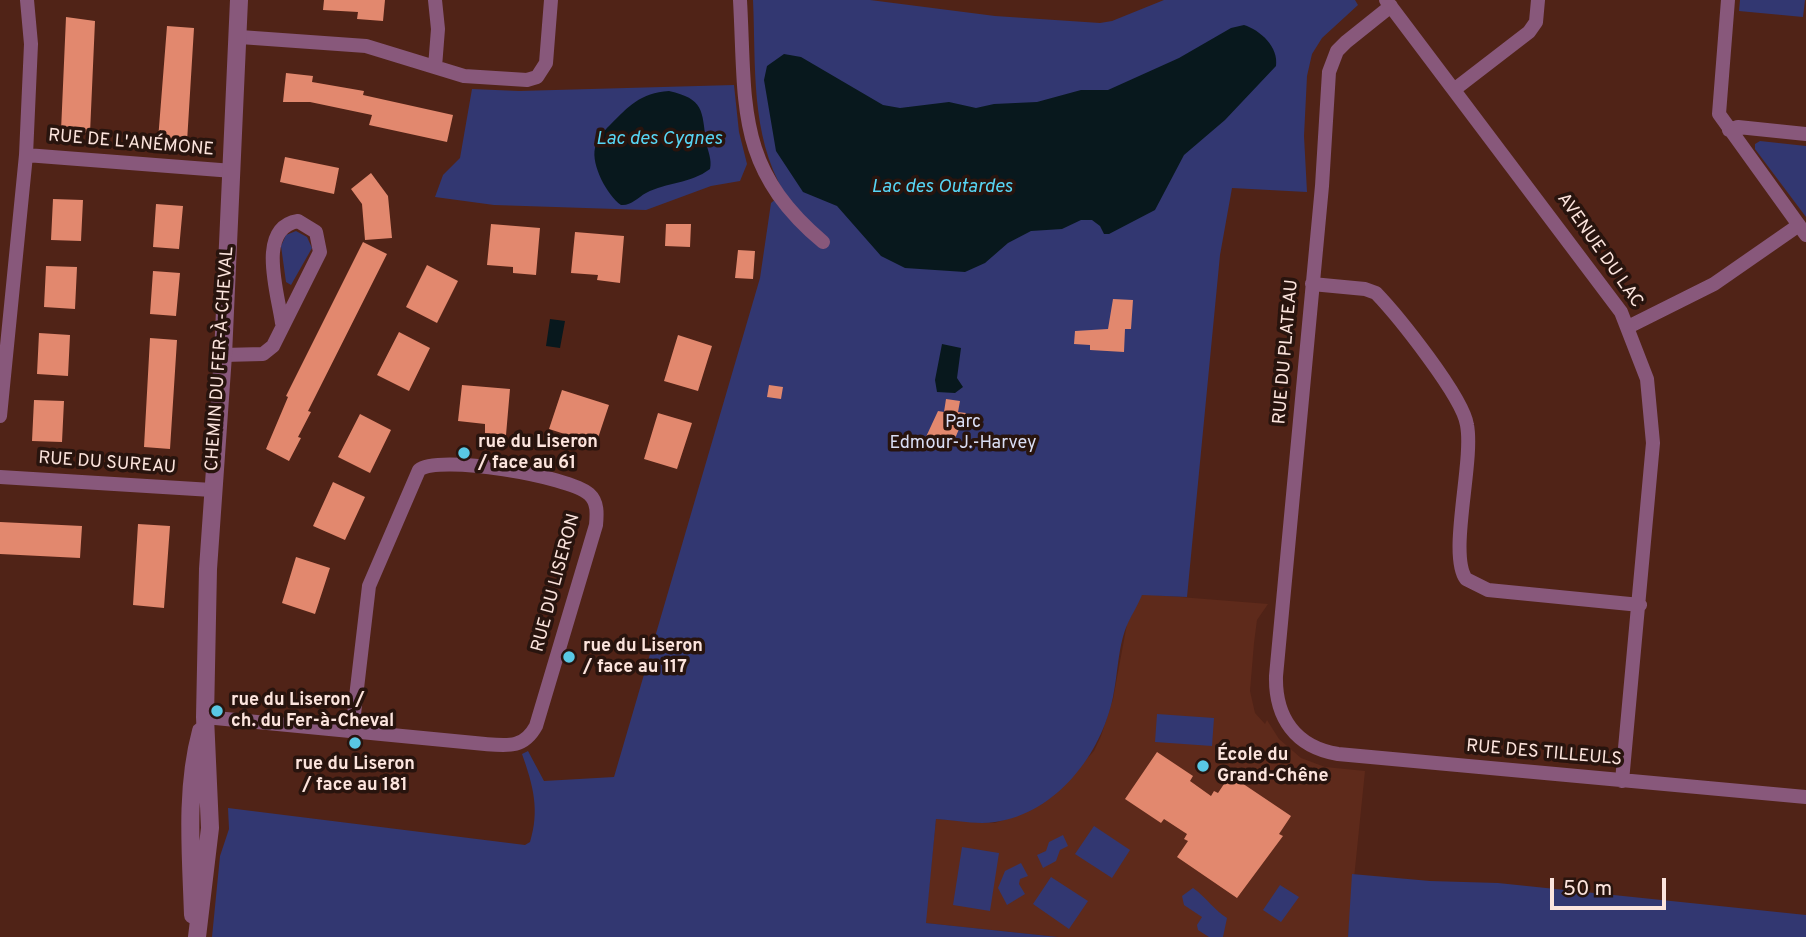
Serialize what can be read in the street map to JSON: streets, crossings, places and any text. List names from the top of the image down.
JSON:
{
  "streets": {
    "street": [
      "RUE DE L'ANÉMONE",
      "AVENUE DU LAC",
      "RUE DU PLATEAU",
      "CHEMIN DU FER-À-CHEVAL",
      "RUE DU SUREAU",
      "RUE DU LISERON",
      "RUE DES TILLEULS"
    ]
  },
  "crossings": [
    ["RUE DE L'ANÉMONE", "CHEMIN DU FER-À-CHEVAL"],
    ["AVENUE DU LAC", "RUE DU PLATEAU"],
    ["AVENUE DU LAC", "RUE DES TILLEULS"],
    ["RUE DU PLATEAU", "RUE DES TILLEULS"],
    ["CHEMIN DU FER-À-CHEVAL", "RUE DU SUREAU"],
    ["CHEMIN DU FER-À-CHEVAL", "RUE DU LISERON"]
  ],
  "water": ["Lac des Cygnes", "Lac des Outardes"],
  "parks": ["Parc Edmour-J.-Harvey"],
  "places": [
    "rue du Liseron / face au 61",
    "rue du Liseron / face au 117",
    "rue du Liseron / ch. du Fer-à-Cheval",
    "rue du Liseron / face au 181",
    "École du Grand-Chêne"
  ],
  "scale_bar": "50 m"
}
